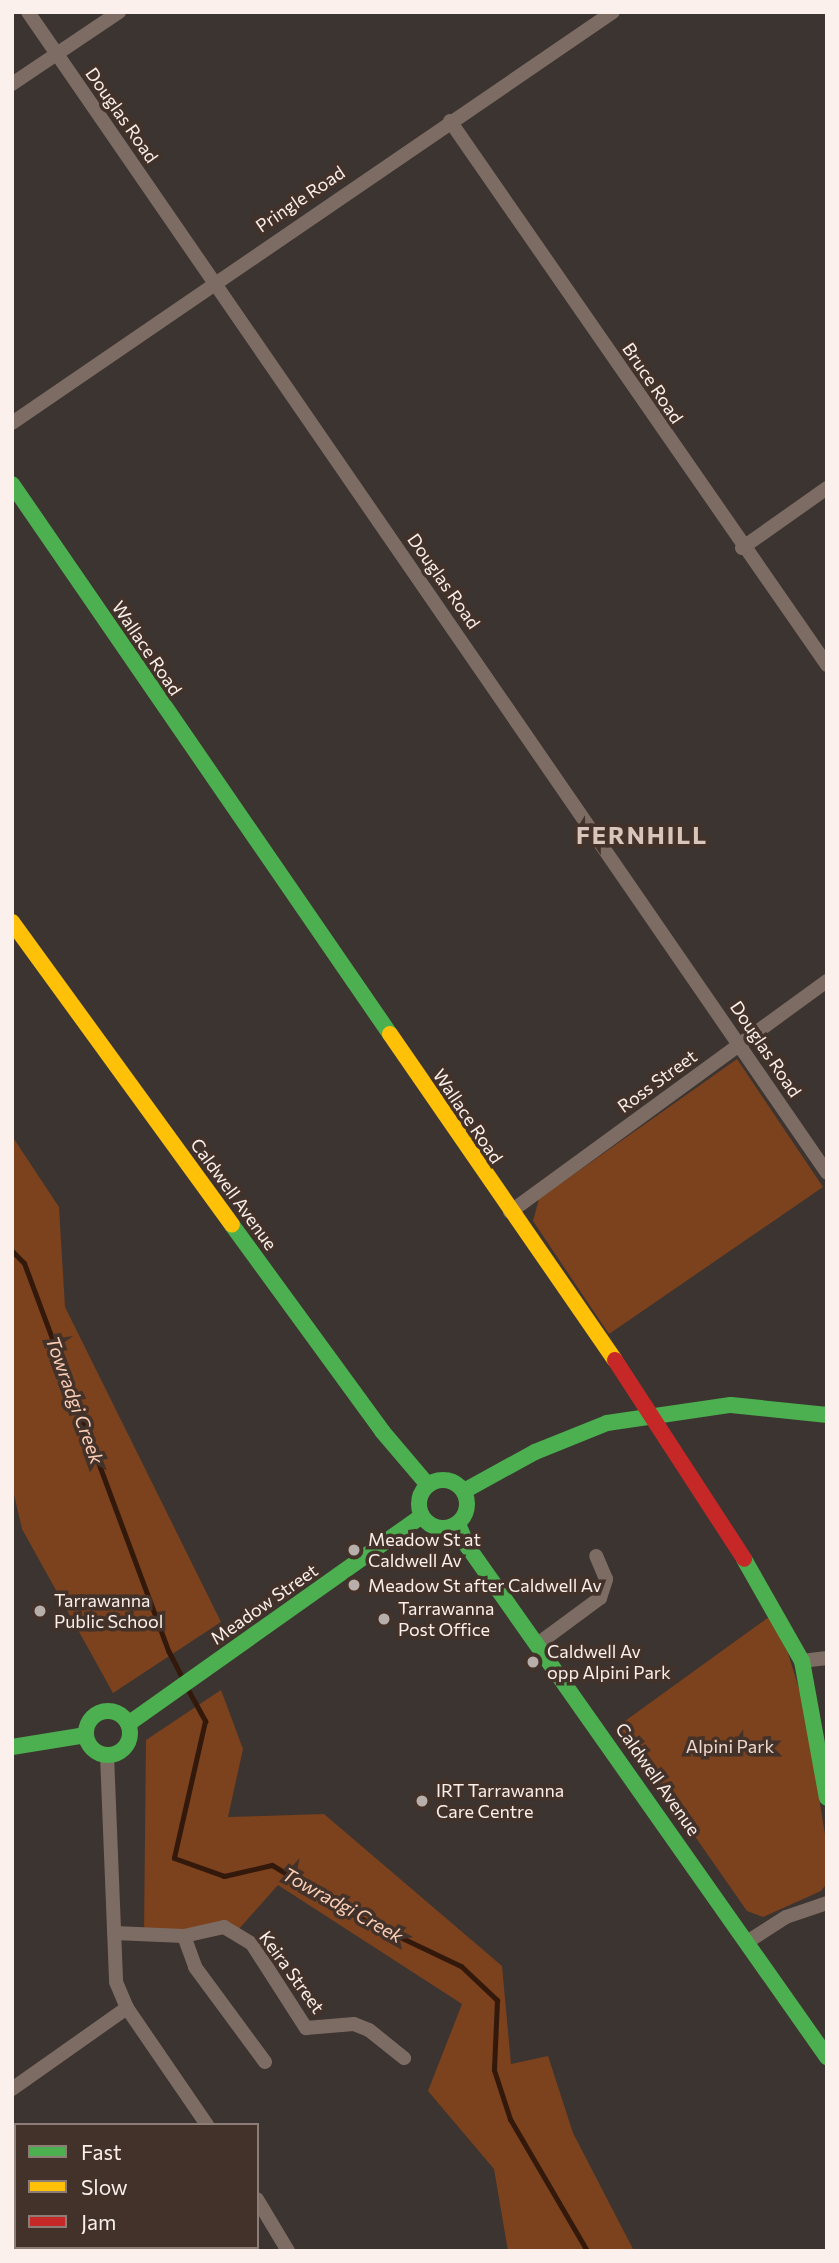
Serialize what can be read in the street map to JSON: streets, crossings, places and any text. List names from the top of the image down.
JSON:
{
  "streets": {
    "main road": ["Wallace Road", "Caldwell Avenue", "Meadow Street"],
    "street": [
      "Douglas Road",
      "Pringle Road",
      "Bruce Road",
      "Ross Street",
      "Keira Street"
    ]
  },
  "crossings": [
    ["Douglas Road", "Pringle Road"],
    ["Douglas Road", "Ross Street"],
    ["Pringle Road", "Bruce Road"],
    ["Wallace Road", "Ross Street"],
    ["Caldwell Avenue", "Meadow Street"]
  ],
  "districts": ["FERNHILL"],
  "water": ["Towradgi Creek"],
  "parks": ["Alpini Park"],
  "places": [
    "Meadow St at Caldwell Av",
    "Meadow St after Caldwell Av",
    "Tarrawanna Public School",
    "Tarrawanna Post Office",
    "Caldwell Av opp Alpini Park",
    "IRT Tarrawanna Care Centre"
  ],
  "legend": ["Fast", "Slow", "Jam"]
}
